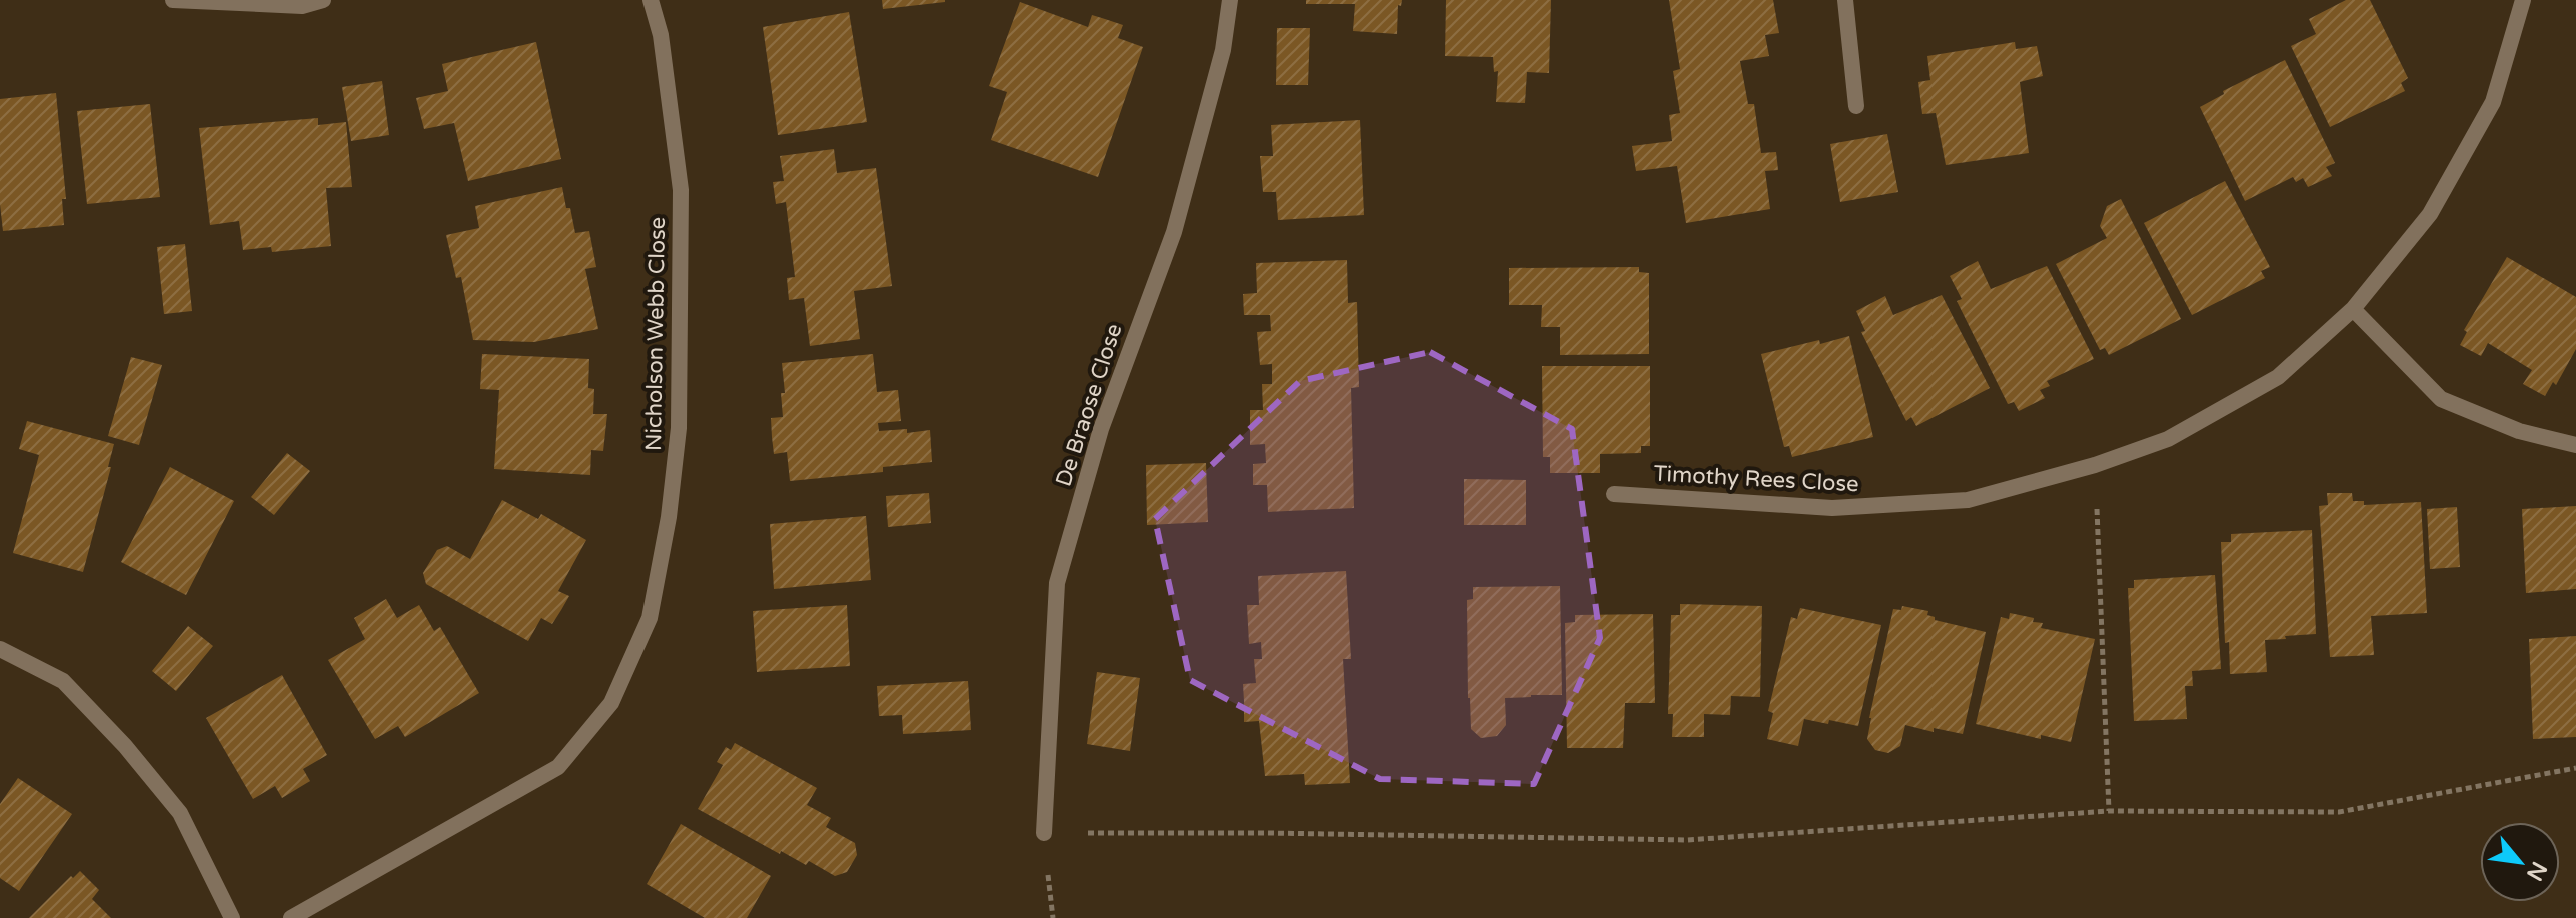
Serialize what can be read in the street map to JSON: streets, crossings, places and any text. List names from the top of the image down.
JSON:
{
  "streets": {
    "street": ["Nicholson Webb Close", "De Braose Close", "Timothy Rees Close"]
  },
  "north": "bottom right"
}
